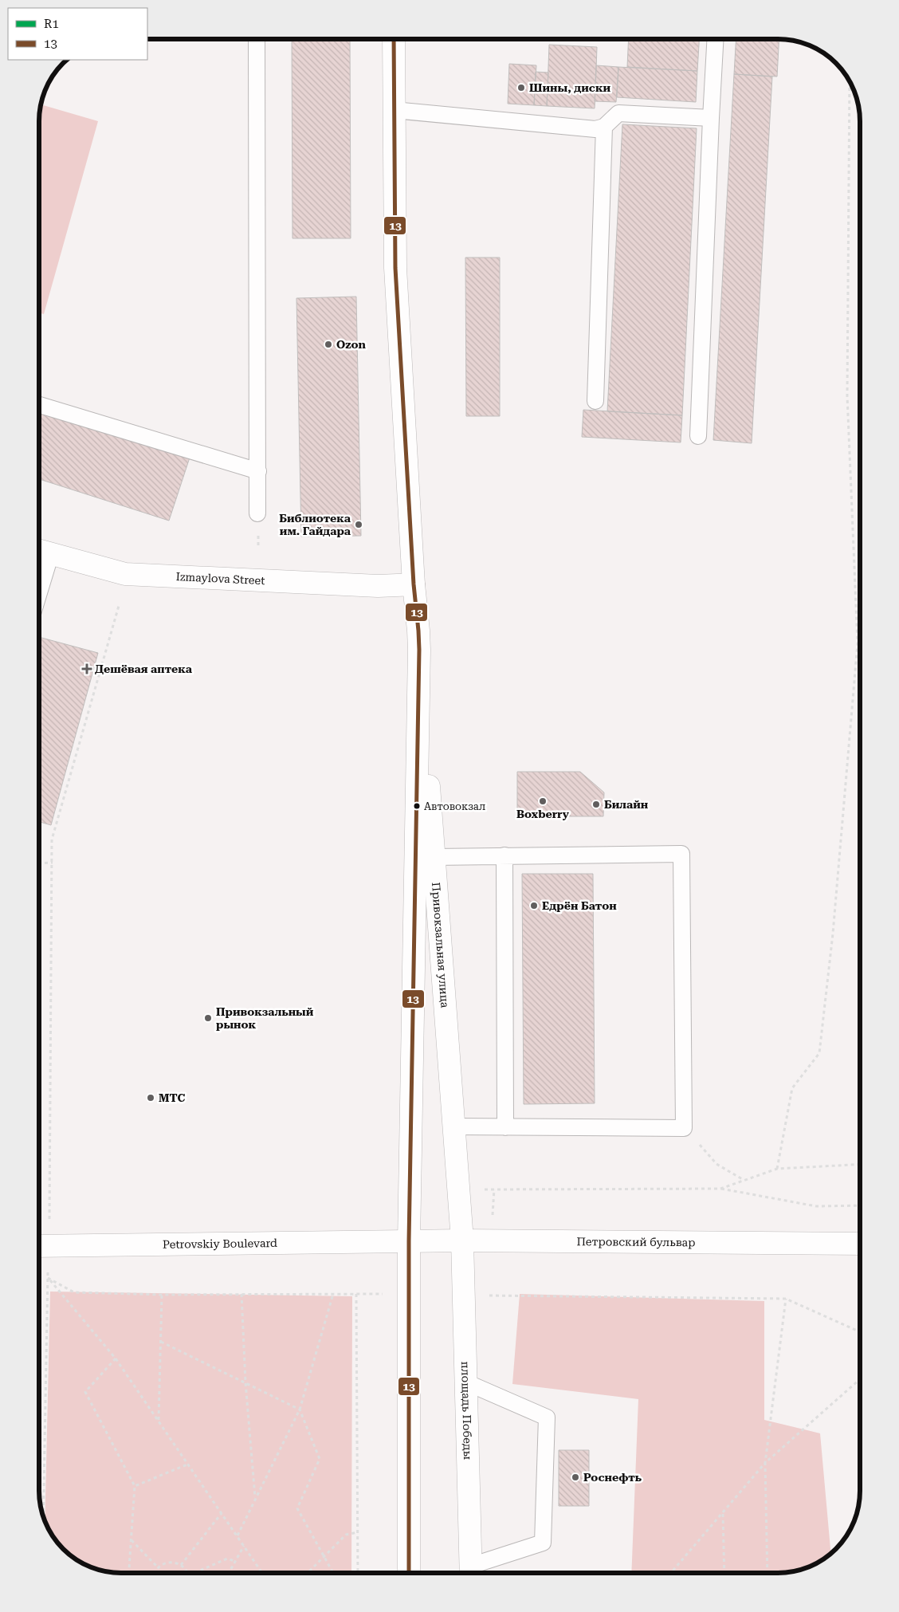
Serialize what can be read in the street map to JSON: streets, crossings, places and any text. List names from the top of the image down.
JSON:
{
  "streets": {
    "street": [
      "Izmaylova Street",
      "Привокзальная улица",
      "Петровский бульвар",
      "Petrovskiy Boulevard",
      "площадь Победы"
    ]
  },
  "crossings": [
    ["Izmaylova Street", "Привокзальная улица"],
    ["Привокзальная улица", "Петровский бульвар"],
    ["Привокзальная улица", "Petrovskiy Boulevard"],
    ["Привокзальная улица", "площадь Победы"],
    ["Петровский бульвар", "Petrovskiy Boulevard"],
    ["Петровский бульвар", "площадь Победы"]
  ],
  "places": {
    "other": [
      "Шины, диски",
      "Ozon",
      "Библиотека им. Гайдара",
      "Boxberry",
      "Билайн",
      "Автовокзал",
      "Едрён Батон",
      "Привокзальный рынок",
      "МТС",
      "Роснефть"
    ],
    "health": ["Дешёвая аптека"]
  },
  "lines": ["transit line 13"],
  "legend": ["R1", "13"]
}
